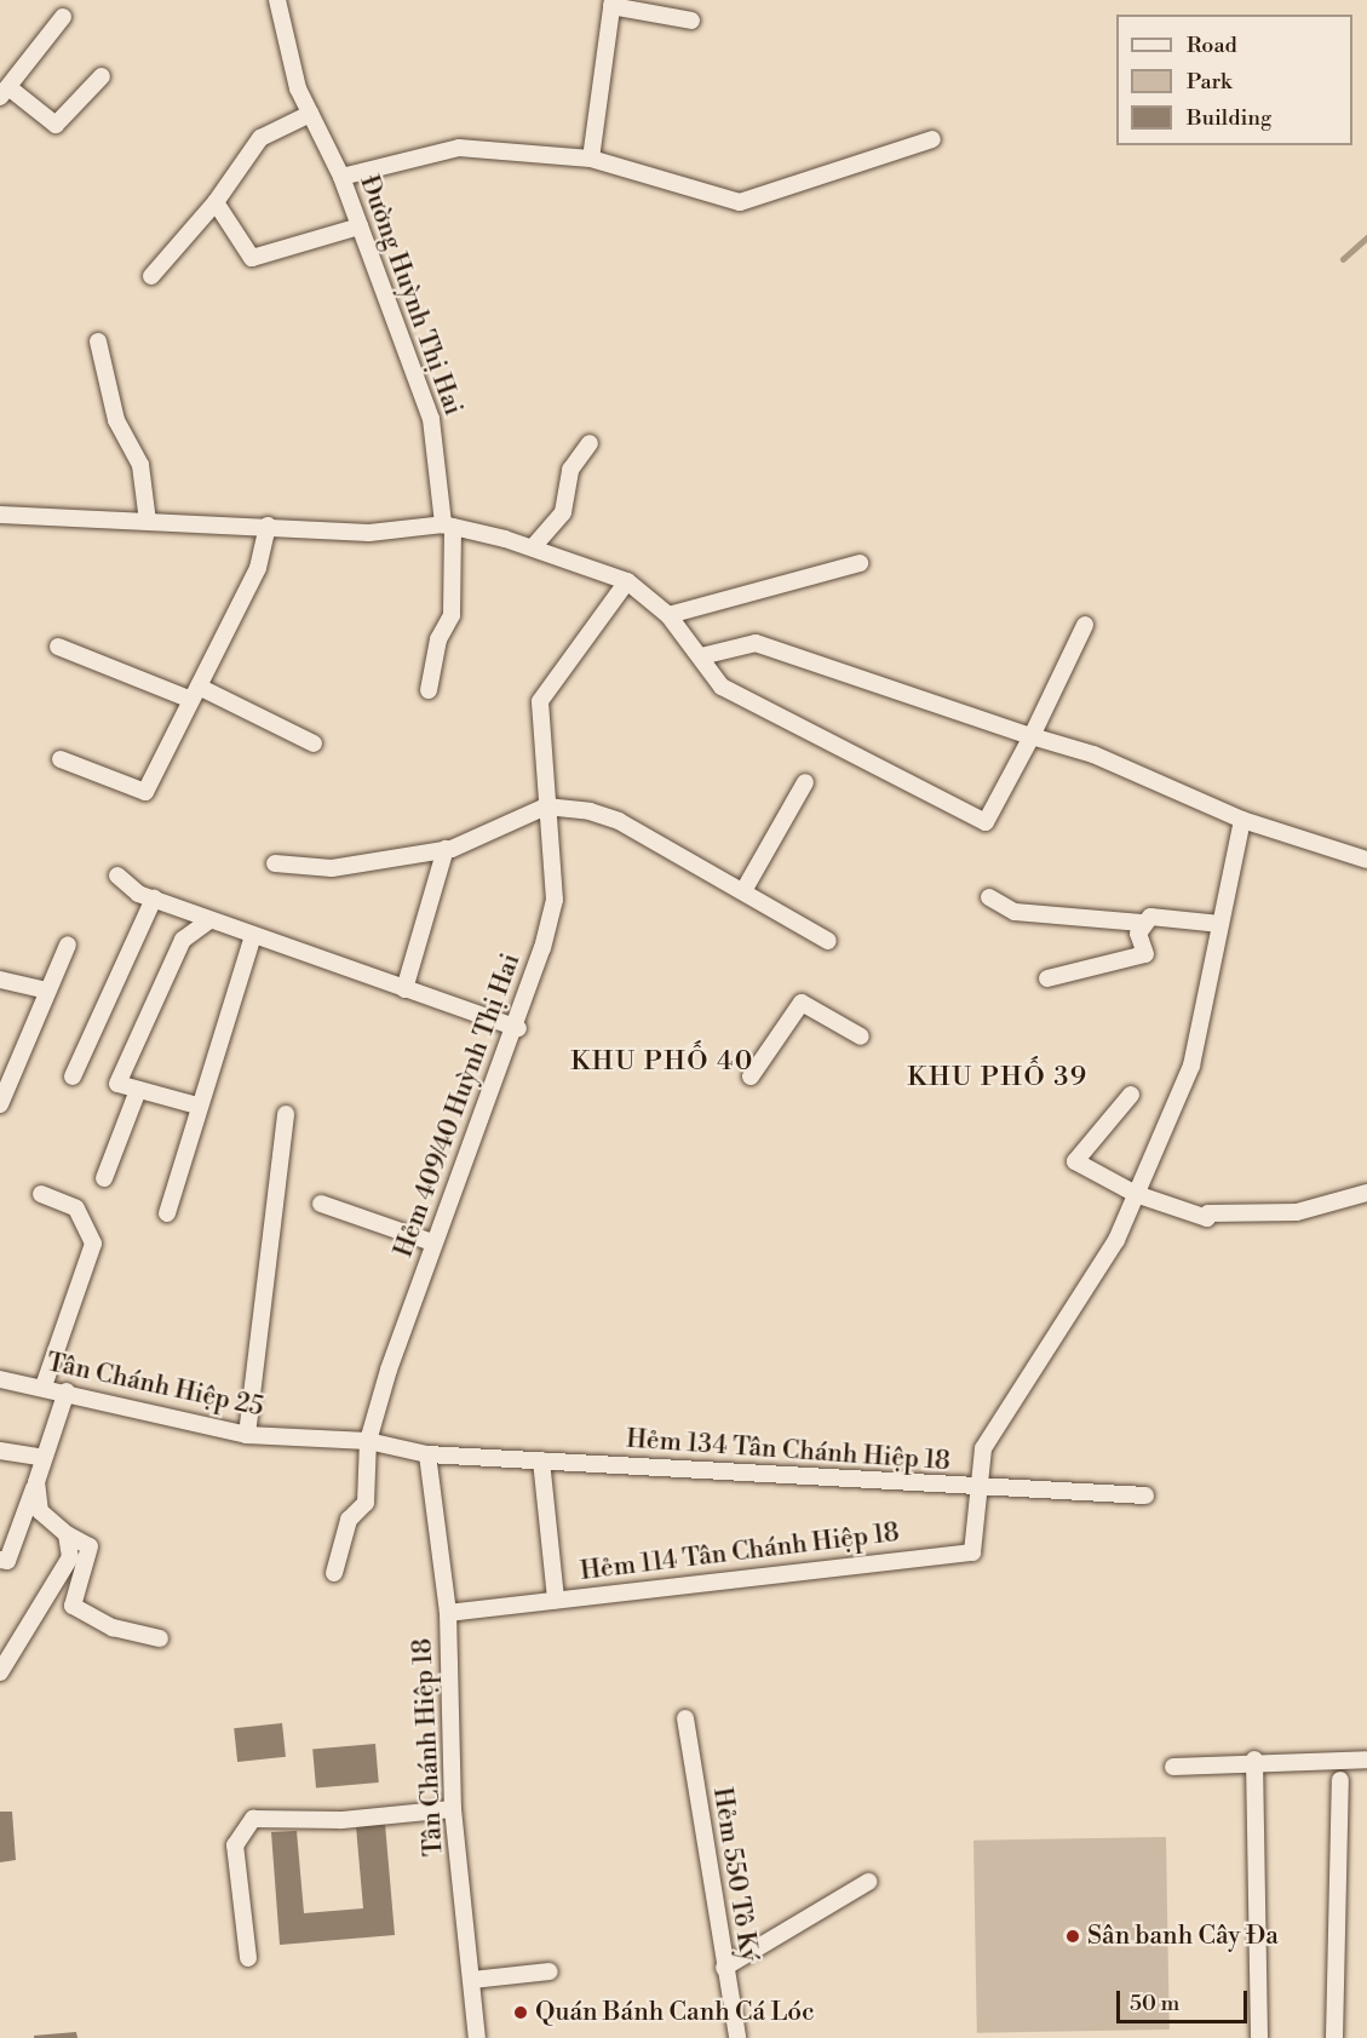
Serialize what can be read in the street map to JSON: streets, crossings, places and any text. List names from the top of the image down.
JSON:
{
  "streets": {
    "street": [
      "Đường Huỳnh Thị Hai",
      "Hẻm 409/40 Huỳnh Thị Hai",
      "Tân Chánh Hiệp 25",
      "Hẻm 134 Tân Chánh Hiệp 18",
      "Hẻm 114 Tân Chánh Hiệp 18",
      "Tân Chánh Hiệp 18",
      "Hẻm 550 Tô Ký"
    ]
  },
  "crossings": [
    ["Hẻm 409/40 Huỳnh Thị Hai", "Tân Chánh Hiệp 25"],
    ["Tân Chánh Hiệp 25", "Hẻm 134 Tân Chánh Hiệp 18"],
    ["Tân Chánh Hiệp 25", "Tân Chánh Hiệp 18"],
    ["Hẻm 134 Tân Chánh Hiệp 18", "Hẻm 114 Tân Chánh Hiệp 18"],
    ["Hẻm 134 Tân Chánh Hiệp 18", "Tân Chánh Hiệp 18"],
    ["Hẻm 114 Tân Chánh Hiệp 18", "Tân Chánh Hiệp 18"]
  ],
  "districts": ["KHU PHỐ 40", "KHU PHỐ 39"],
  "places": ["Sân banh Cây Đa", "Quán Bánh Canh Cá Lóc"],
  "legend": ["Road", "Park", "Building"],
  "scale_bar": "50 m"
}
